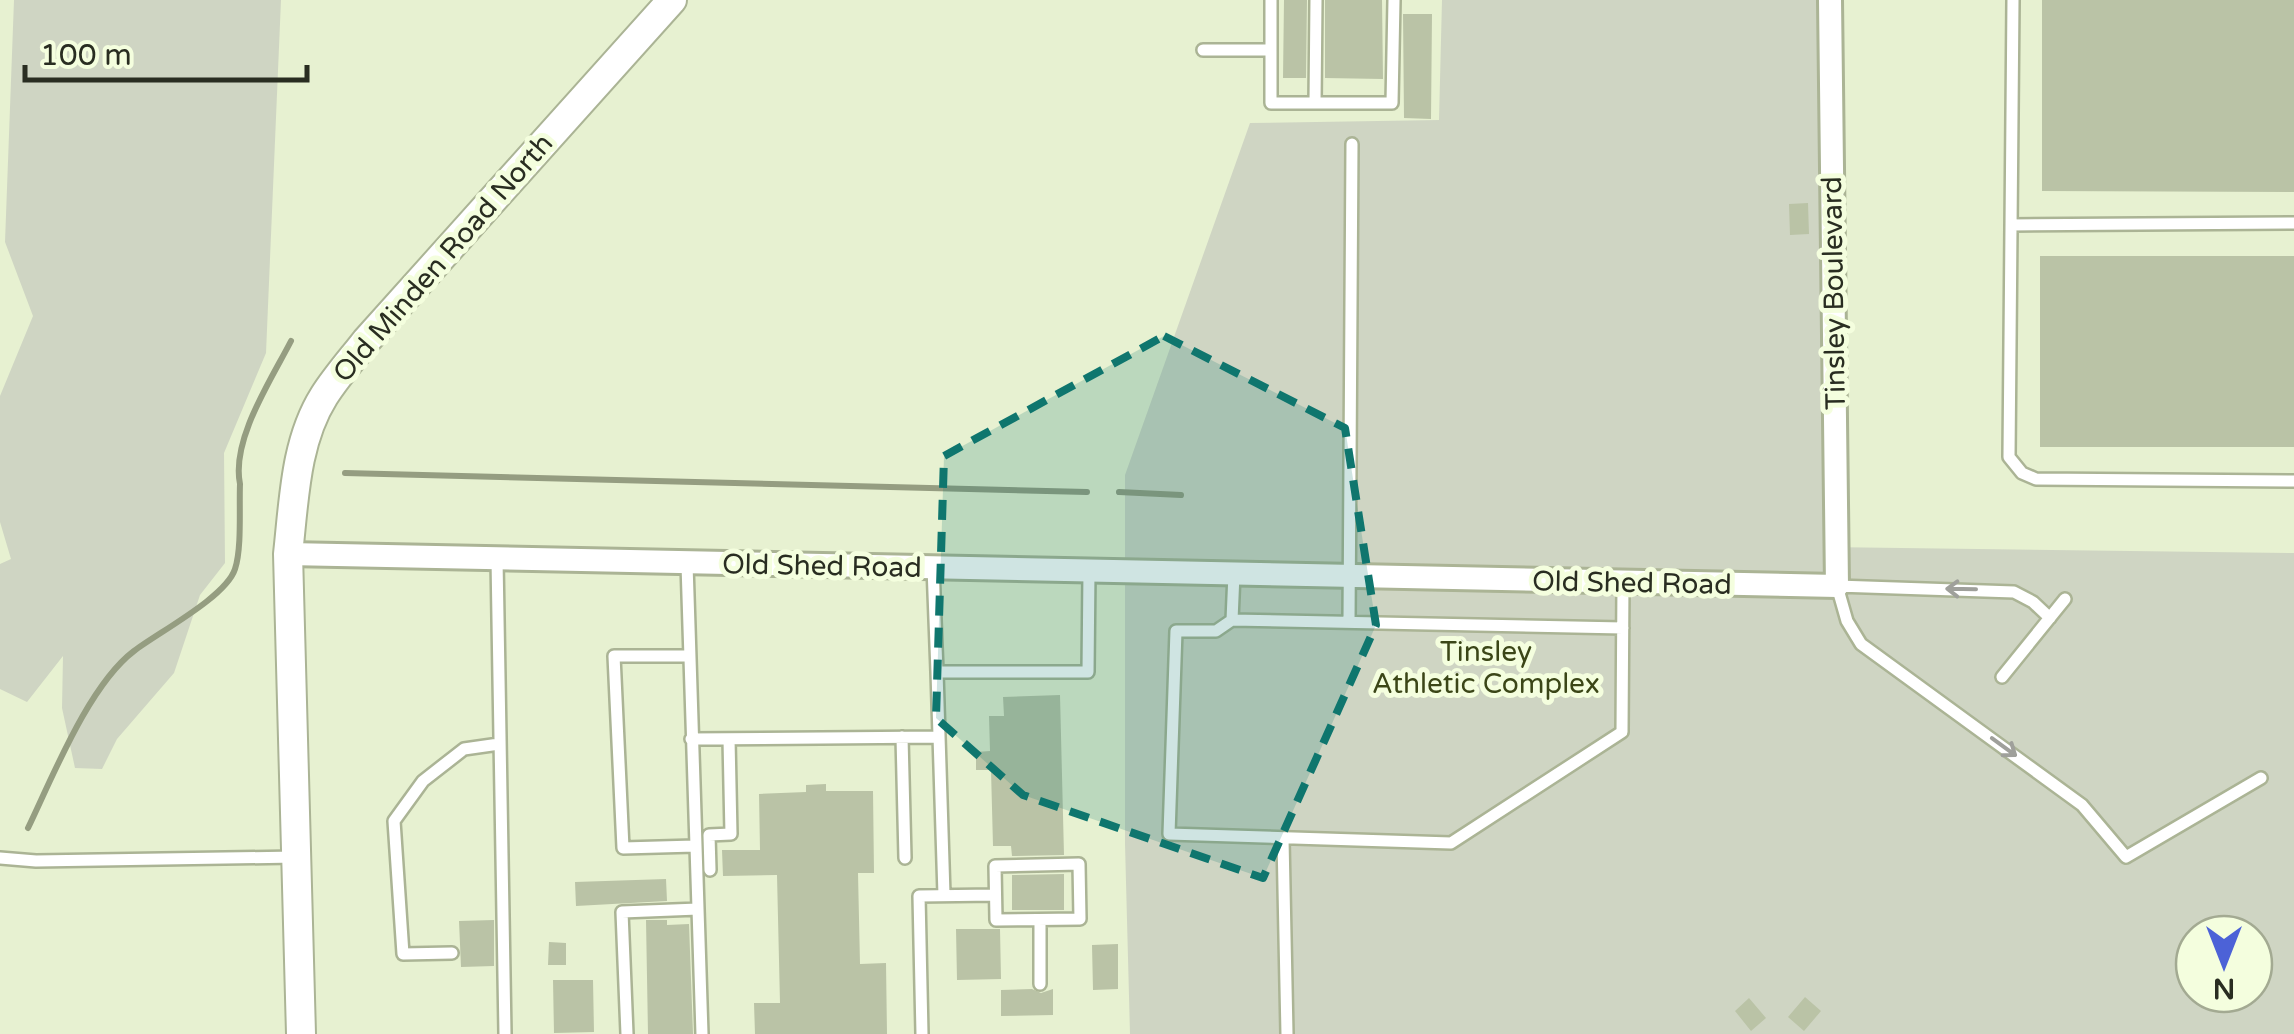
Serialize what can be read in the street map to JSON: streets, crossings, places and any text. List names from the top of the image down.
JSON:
{
  "streets": {
    "street": ["Old Minden Road North", "Tinsley Boulevard", "Old Shed Road"]
  },
  "crossings": [
    ["Old Minden Road North", "Old Shed Road"],
    ["Tinsley Boulevard", "Old Shed Road"]
  ],
  "parks": ["Tinsley Athletic Complex"],
  "scale_bar": "100 m",
  "north": "bottom"
}
